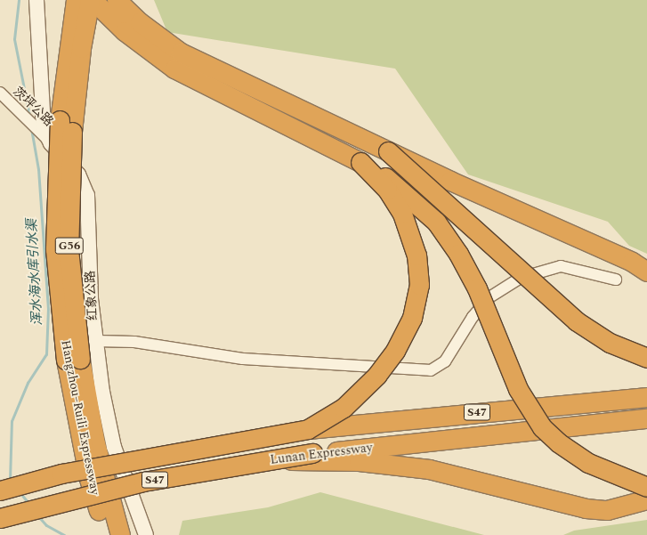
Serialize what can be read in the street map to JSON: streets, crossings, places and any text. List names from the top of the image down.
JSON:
{
  "streets": {
    "highway": [
      "G56",
      "S47",
      "Hangzhou–Ruili Expressway",
      "Lunan Expressway"
    ],
    "main road": ["红象公路"],
    "street": ["茨坪公路"]
  },
  "crossings": [
    ["茨坪公路", "红象公路"]
  ],
  "water": ["浑水海水库引水渠"]
}
